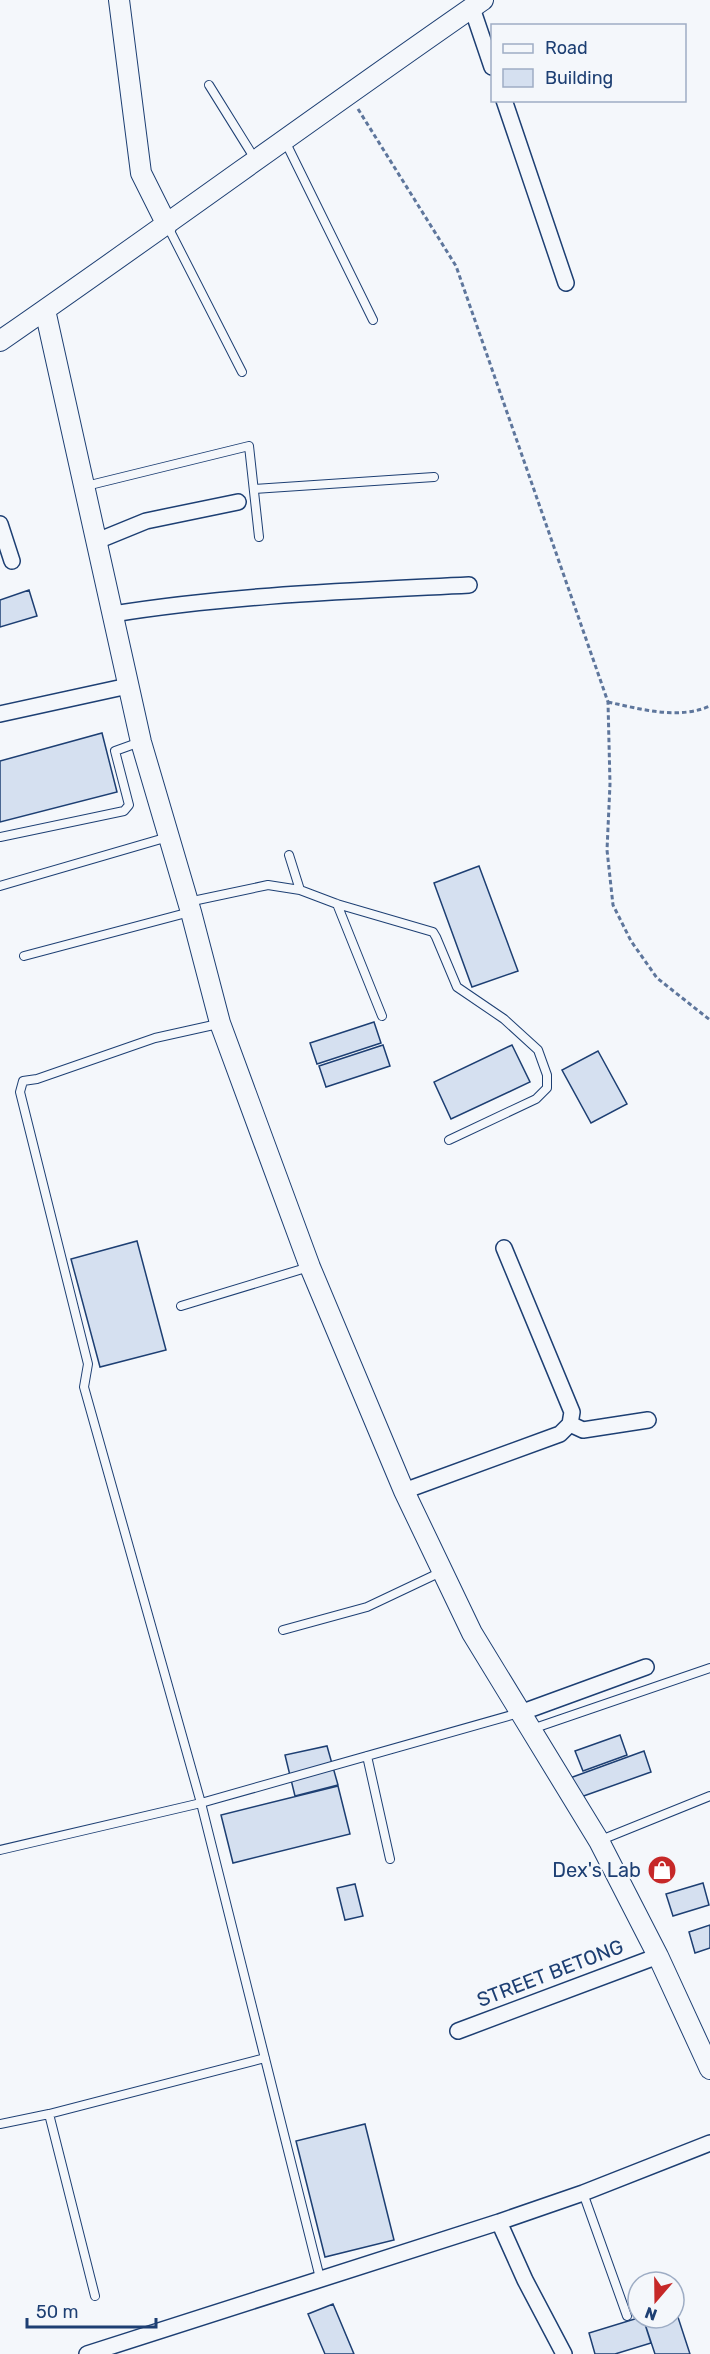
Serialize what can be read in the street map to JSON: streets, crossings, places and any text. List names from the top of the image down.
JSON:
{
  "streets": {
    "street": ["STREET BETONG"]
  },
  "places": {
    "shop": ["Dex's Lab"]
  },
  "legend": ["Road", "Building"],
  "scale_bar": "50 m",
  "north": "bottom"
}
